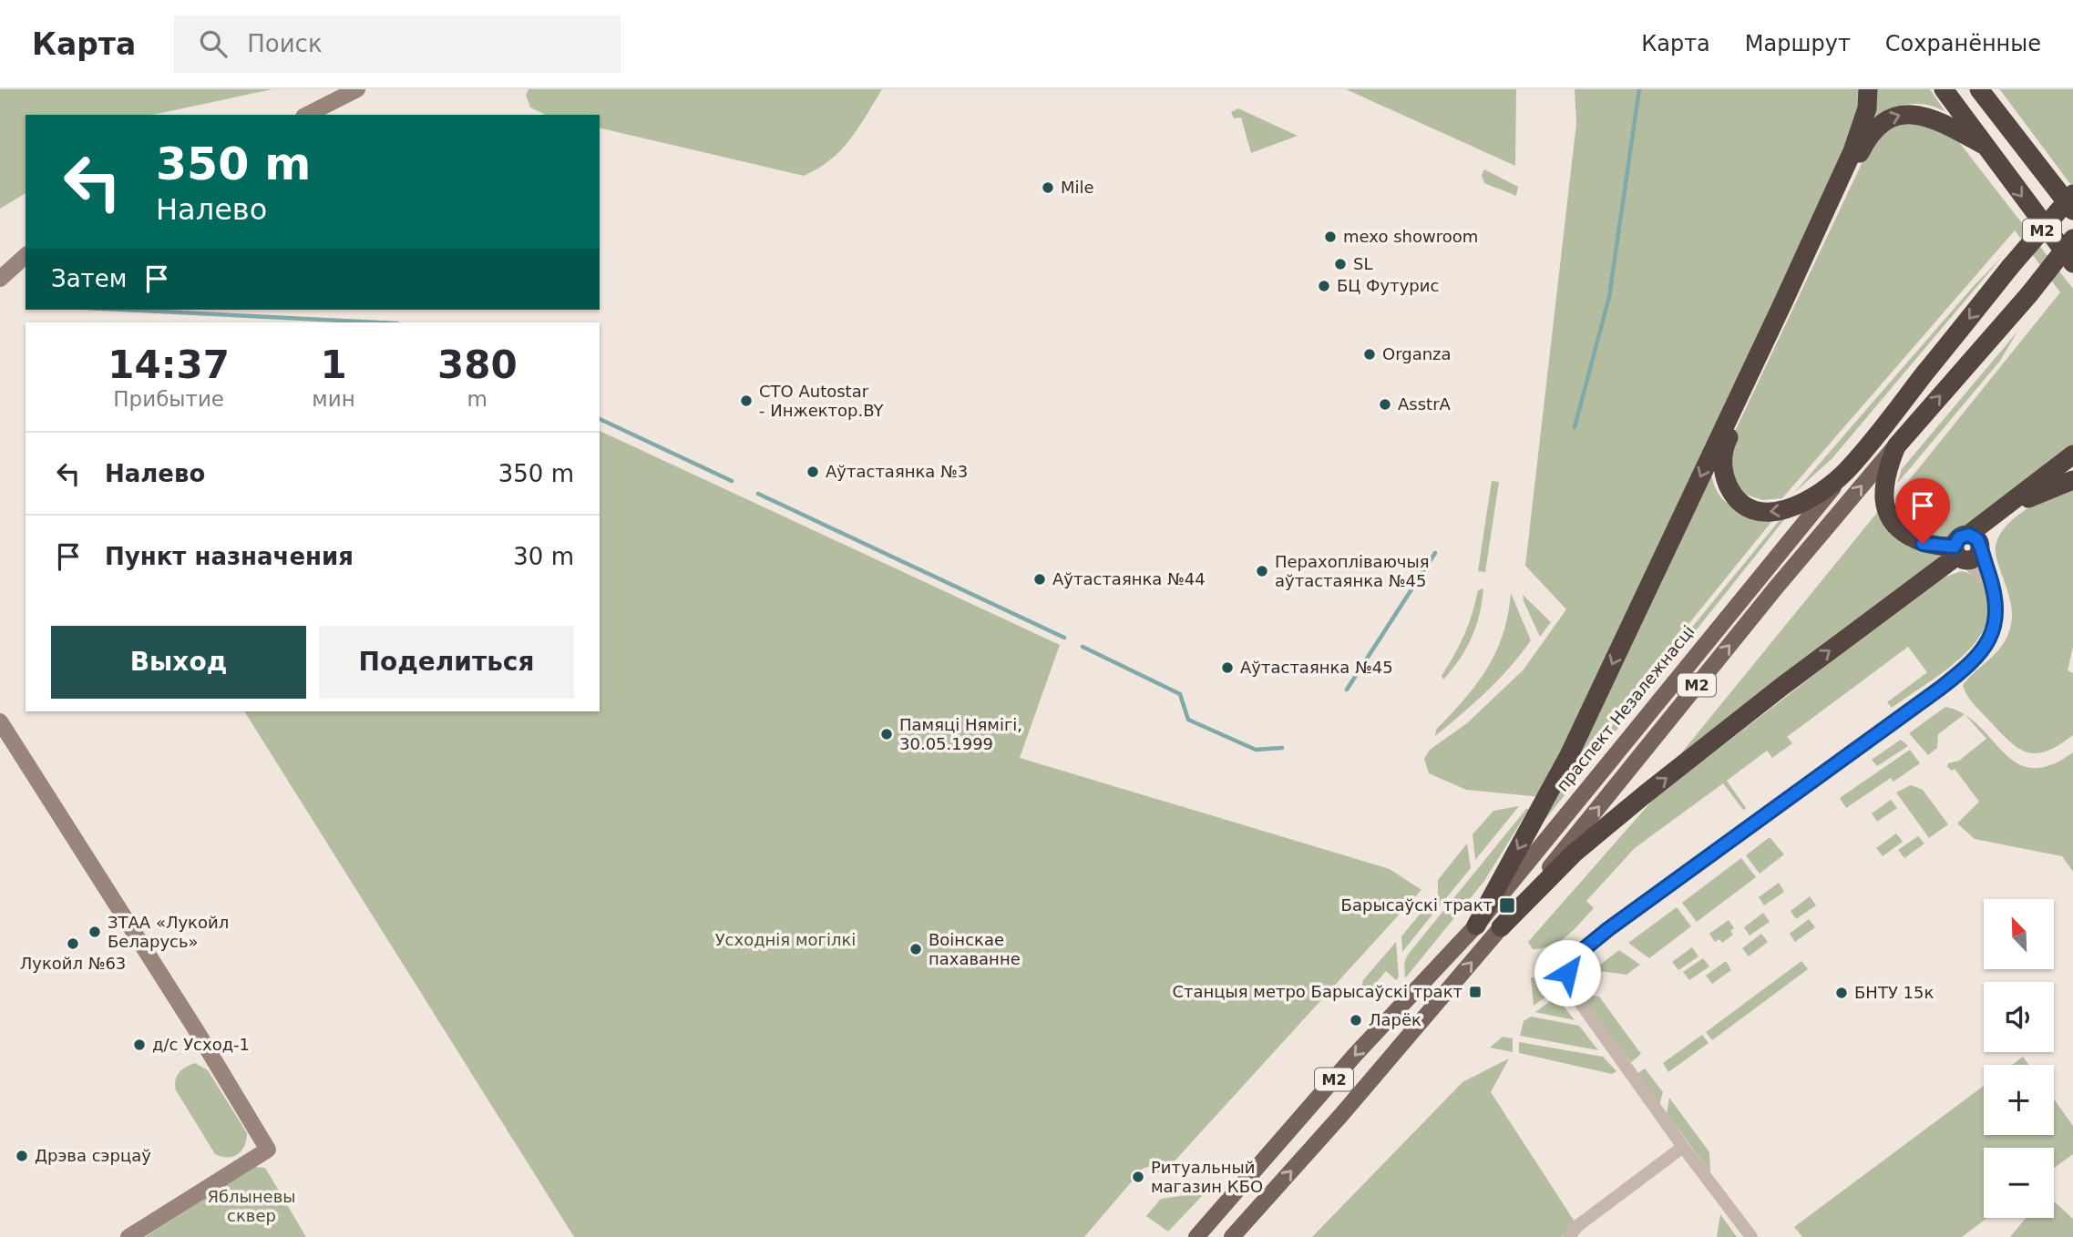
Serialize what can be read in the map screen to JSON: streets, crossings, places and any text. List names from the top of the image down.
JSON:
{
  "streets": {
    "highway": ["М2", "праспект Незалежнасці"]
  },
  "parks": ["Усходнія могілкі", "Яблыневы сквер"],
  "places": {
    "other": [
      "Mile",
      "mexo showroom",
      "SL",
      "БЦ Футурис",
      "Organza",
      "СТО Autostar - Инжектор.BY",
      "AsstrA",
      "Аўтастаянка №3",
      "Перахопліваючыя аўтастаянка №45",
      "Аўтастаянка №44",
      "Аўтастаянка №45",
      "Памяці Нямігі, 30.05.1999",
      "ЗТАА «Лукойл Беларусь»",
      "Лукойл №63",
      "Воінскае пахаванне",
      "БНТУ 15к",
      "Ларёк",
      "д/с Усход-1",
      "Дрэва сэрцаў",
      "Ритуальный магазин КБО"
    ],
    "transit": ["Барысаўскі тракт", "Станцыя метро Барысаўскі тракт"]
  },
  "north": "top left",
  "page": {
    "header": "Карта",
    "search": "Поиск",
    "nav": ["Карта", "Маршрут", "Сохранённые"],
    "turn": ["350 m", "Налево"],
    "then": "Затем",
    "eta": [
      "14:37",
      "Прибытие",
      "1",
      "мин",
      "380",
      "m"
    ],
    "list": [
      {
        "name": "Налево",
        "value": "350 m"
      },
      {
        "name": "Пункт назначения",
        "value": "30 m"
      }
    ],
    "buttons": ["Выход", "Поделиться"],
    "map_buttons": ["+", "−"]
  }
}
